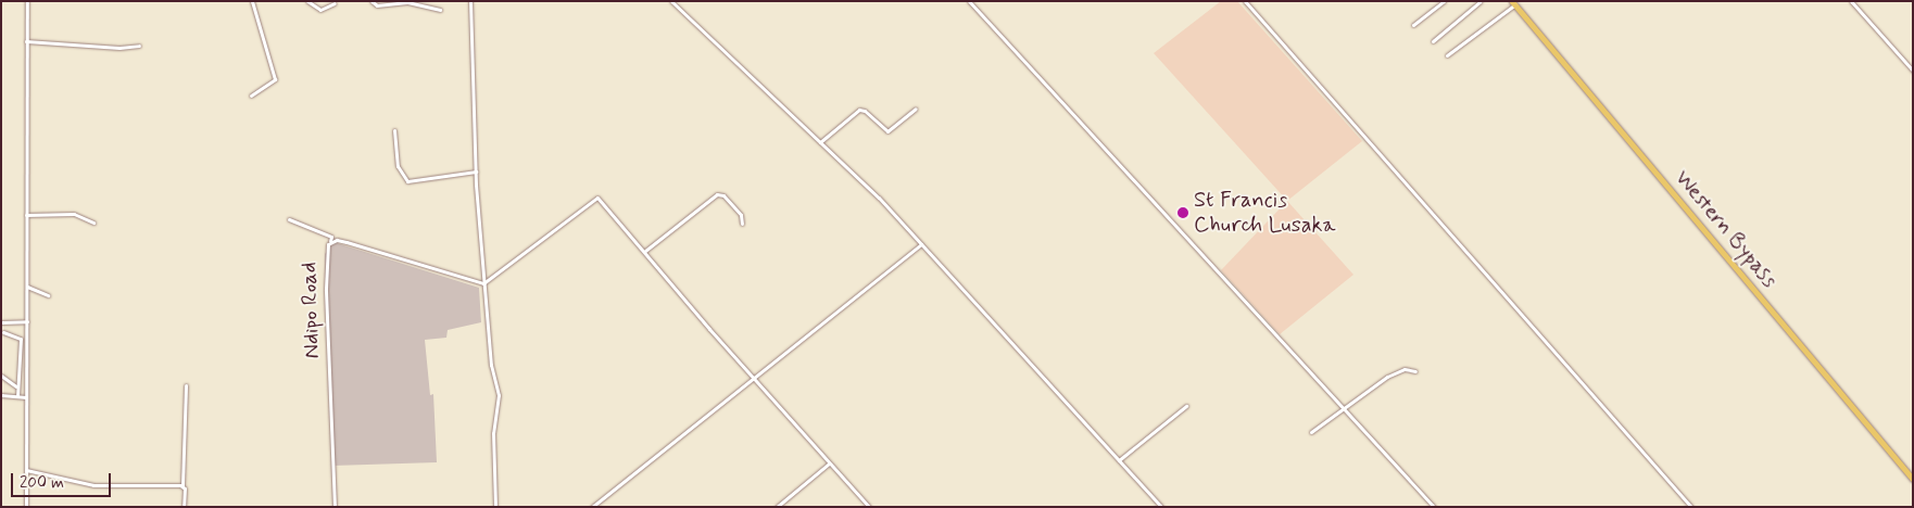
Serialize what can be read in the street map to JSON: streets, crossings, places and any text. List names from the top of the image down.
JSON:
{
  "streets": {
    "main road": ["Western Bypass"],
    "street": ["Ndipo Road"]
  },
  "places": ["St Francis Church Lusaka"],
  "scale_bar": "200 m"
}
